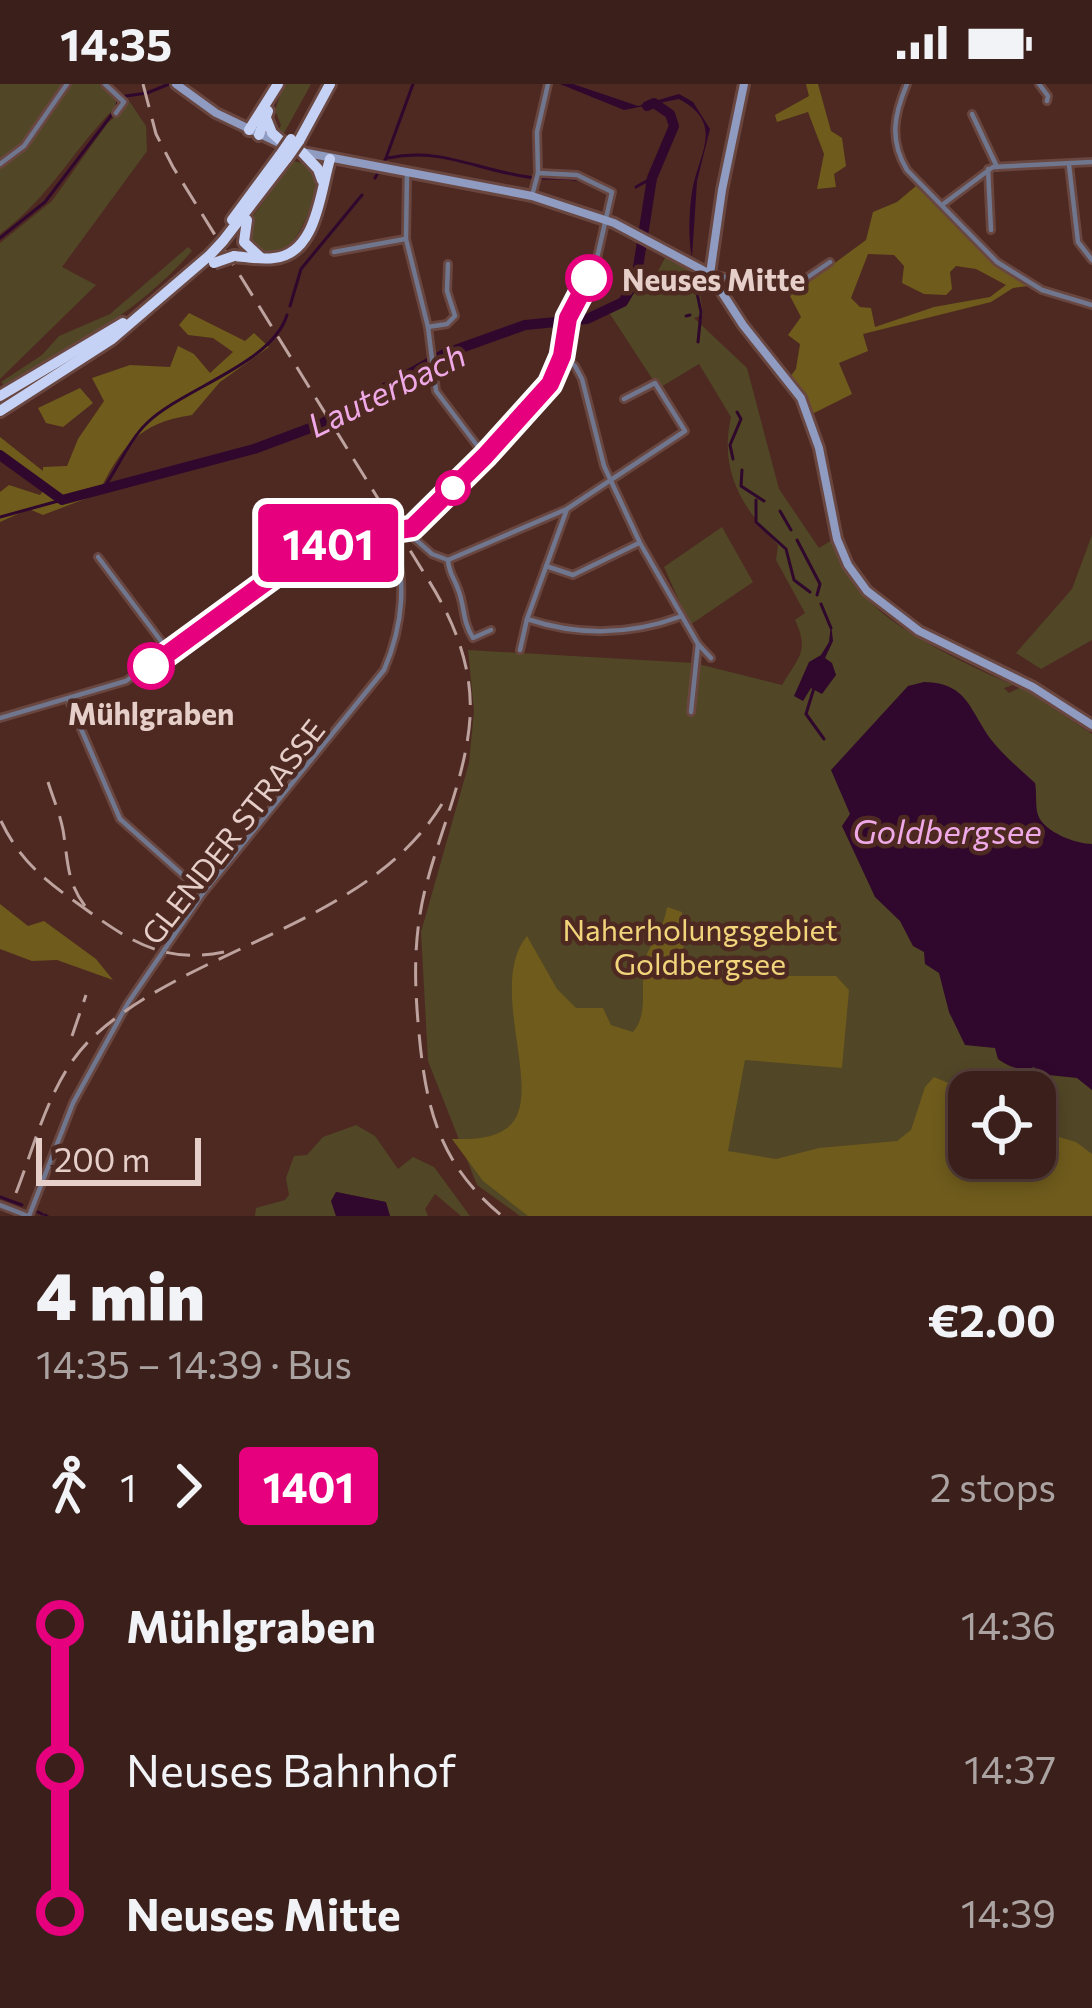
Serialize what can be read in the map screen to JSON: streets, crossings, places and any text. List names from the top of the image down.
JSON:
{
  "streets": {
    "street": ["GLENDER STRASSE"]
  },
  "water": ["Lauterbach", "Goldbergsee"],
  "parks": ["Naherholungsgebiet Goldbergsee"],
  "places": ["Neuses Mitte", "Mühlgraben"],
  "lines": ["bus line 1401"],
  "scale_bar": "200 m",
  "page": {
    "status": "14:35",
    "on_map": "1401",
    "scale": "200 m",
    "heading": ["4 min", "14:35 – 14:39 · Bus", "€2.00"],
    "legs": ["1", "1401", "2 stops"],
    "list": [
      {
        "name": "Mühlgraben",
        "value": "14:36"
      },
      {
        "name": "Neuses Bahnhof",
        "value": "14:37"
      },
      {
        "name": "Neuses Mitte",
        "value": "14:39"
      }
    ]
  }
}
